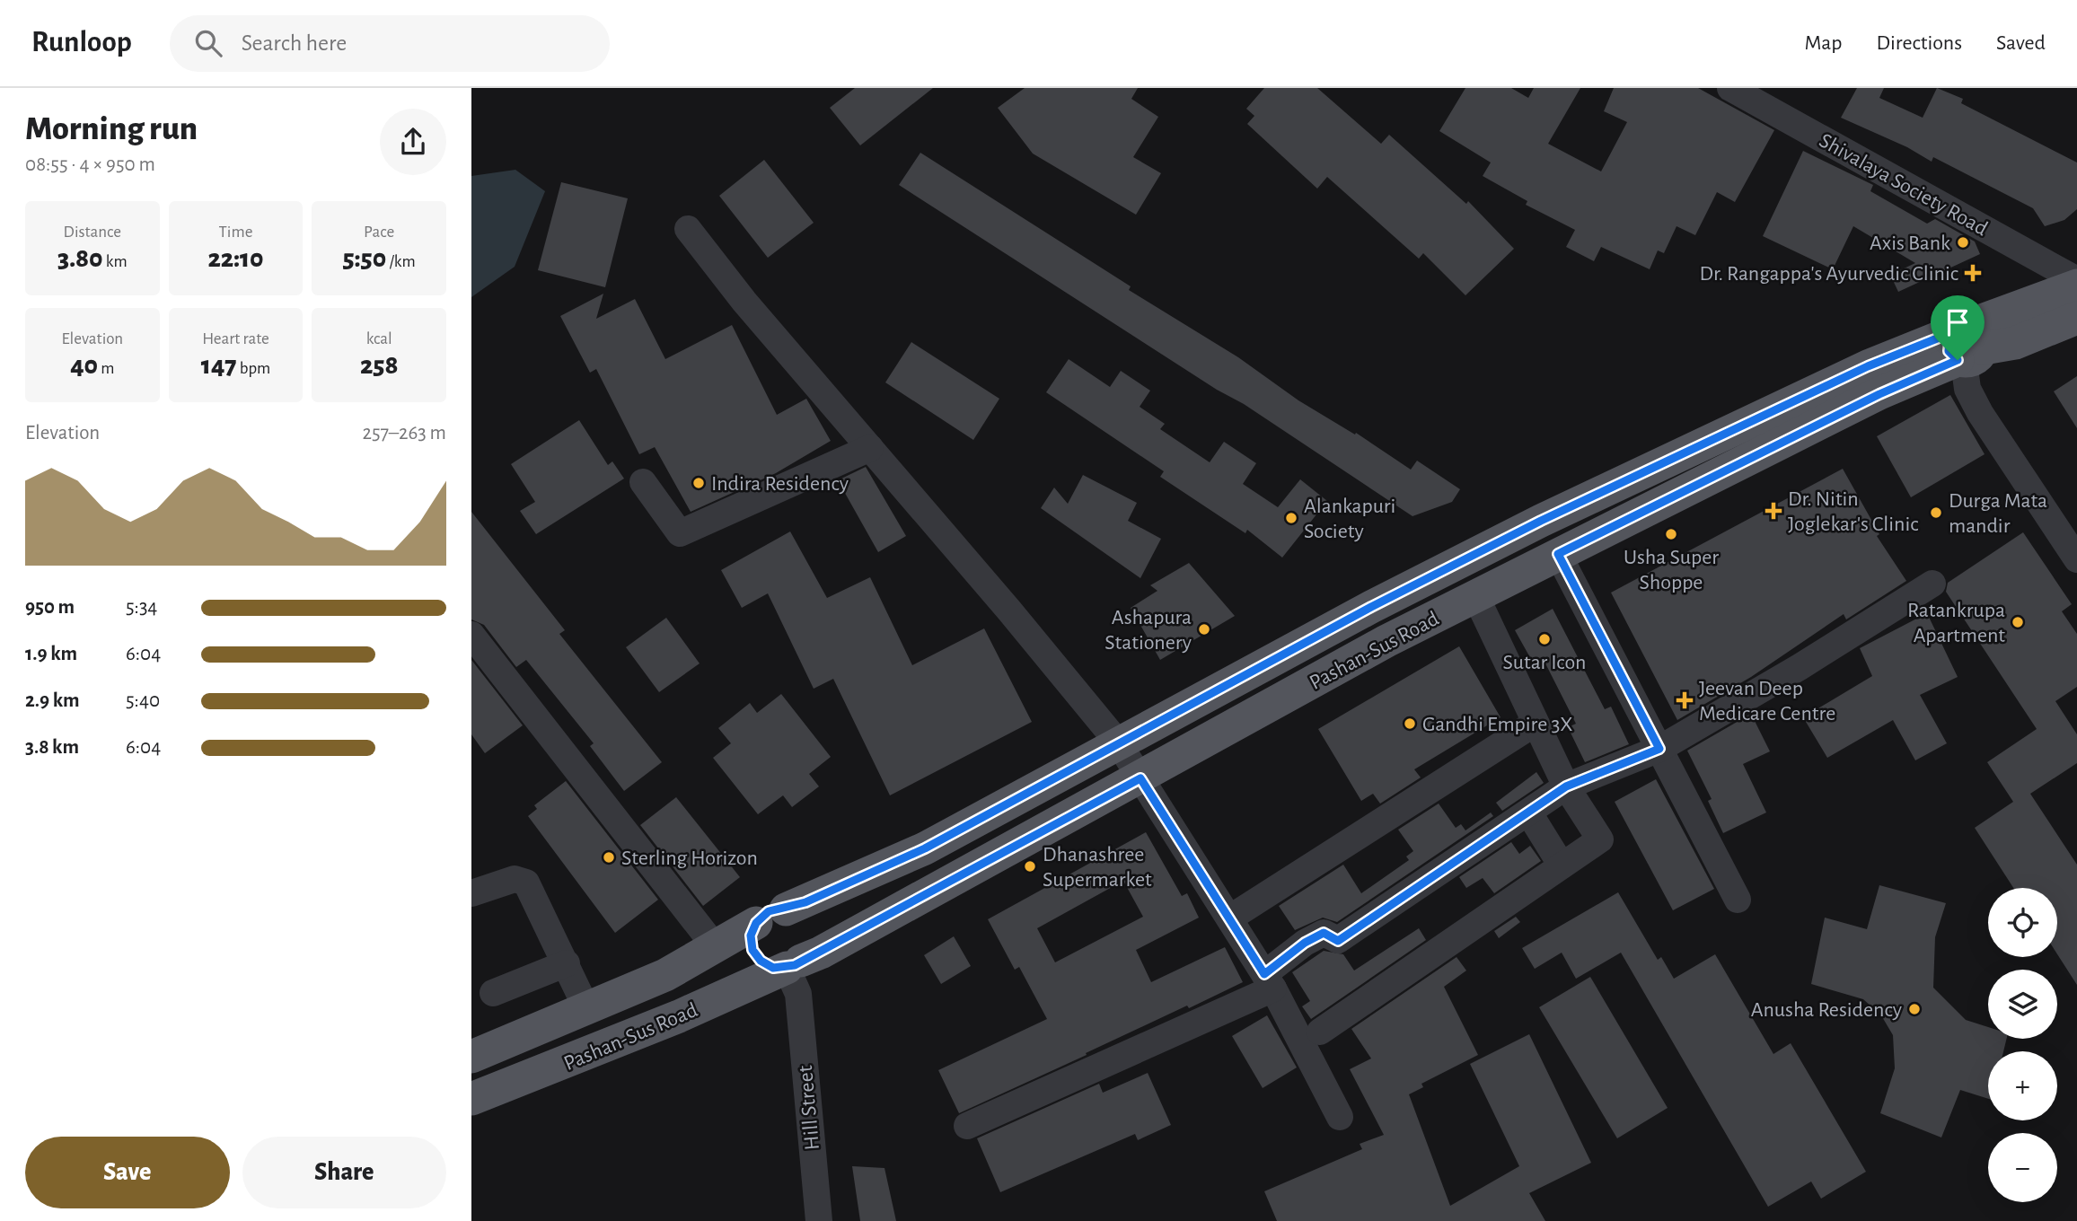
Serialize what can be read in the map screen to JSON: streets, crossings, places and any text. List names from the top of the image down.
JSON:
{
  "streets": {
    "main road": ["Pashan-Sus Road"],
    "street": ["Shivalaya Society Road", "Hill Street"]
  },
  "crossings": [
    ["Pashan-Sus Road", "Hill Street"]
  ],
  "places": {
    "other": [
      "Axis Bank",
      "Indira Residency",
      "Durga Mata mandir",
      "Alankapuri Society",
      "Usha Super Shoppe",
      "Ratankrupa Apartment",
      "Ashapura Stationery",
      "Sutar Icon",
      "Gandhi Empire 3X",
      "Sterling Horizon",
      "Dhanashree Supermarket",
      "Anusha Residency"
    ],
    "health": ["Dr. Rangappa's Ayurvedic Clinic", "Dr. Nitin Joglekar's Clinic", "Jeevan Deep Medicare Centre"]
  },
  "page": {
    "header": "Runloop",
    "search": "Search here",
    "nav": ["Map", "Directions", "Saved"],
    "heading": ["Morning run", "08:55 · 4 × 950 m"],
    "stats": [
      ["Distance", "3.80 km"],
      ["Time", "22:10"],
      ["Pace", "5:50 /km"],
      ["Elevation", "40 m"],
      ["Heart rate", "147 bpm"],
      ["kcal", "258"]
    ],
    "chart": ["Elevation", "257–263 m"],
    "list": [
      {
        "name": "950 m",
        "note": "5:34"
      },
      {
        "name": "1.9 km",
        "note": "6:04"
      },
      {
        "name": "2.9 km",
        "note": "5:40"
      },
      {
        "name": "3.8 km",
        "note": "6:04"
      }
    ],
    "map_buttons": ["+", "−"],
    "buttons": ["Save", "Share"]
  }
}
